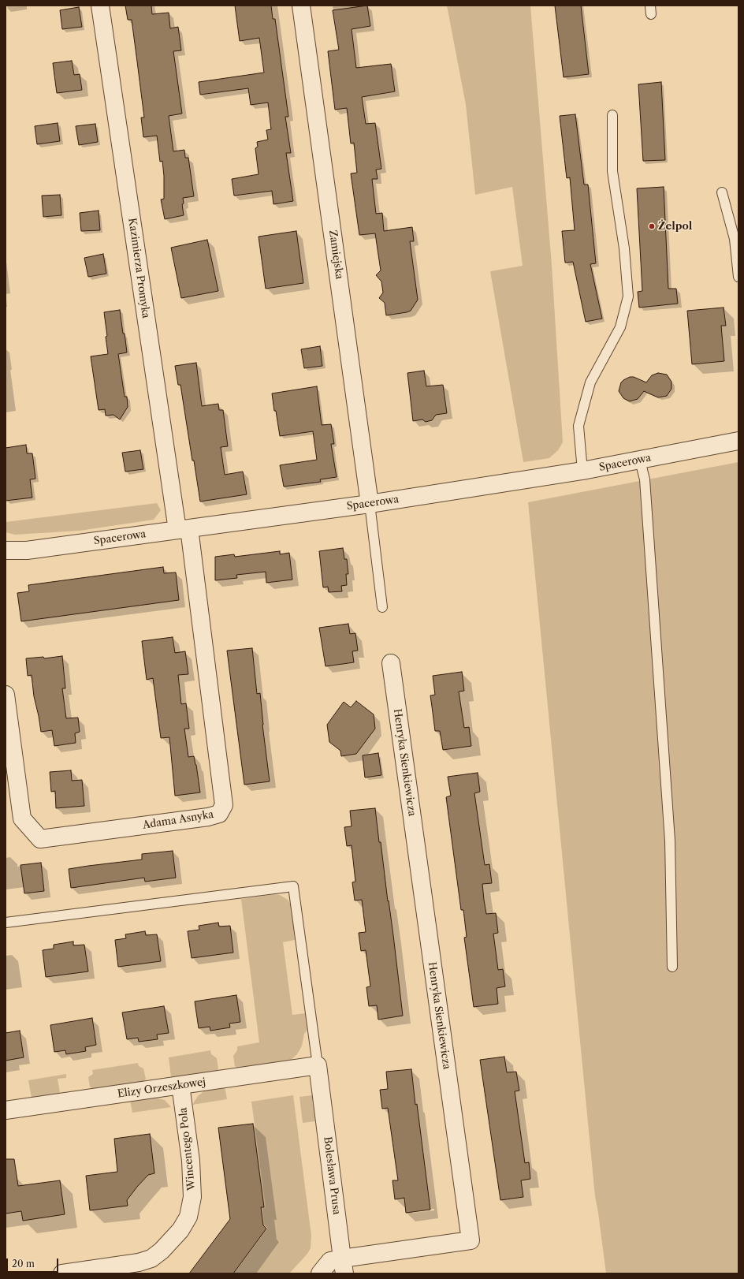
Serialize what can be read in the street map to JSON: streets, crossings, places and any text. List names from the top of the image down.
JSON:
{
  "streets": {
    "street": [
      "Zamiejska",
      "Kazimierza Promyka",
      "Spacerowa",
      "Henryka Sienkiewicza",
      "Adama Asnyka",
      "Elizy Orzeszkowej",
      "Wincentego Pola",
      "Bolesława Prusa"
    ]
  },
  "crossings": [
    ["Zamiejska", "Spacerowa"],
    ["Kazimierza Promyka", "Spacerowa"],
    ["Kazimierza Promyka", "Adama Asnyka"],
    ["Spacerowa", "Adama Asnyka"],
    ["Henryka Sienkiewicza", "Bolesława Prusa"],
    ["Elizy Orzeszkowej", "Wincentego Pola"],
    ["Elizy Orzeszkowej", "Bolesława Prusa"]
  ],
  "places": ["Żelpol"],
  "scale_bar": "20 m"
}
